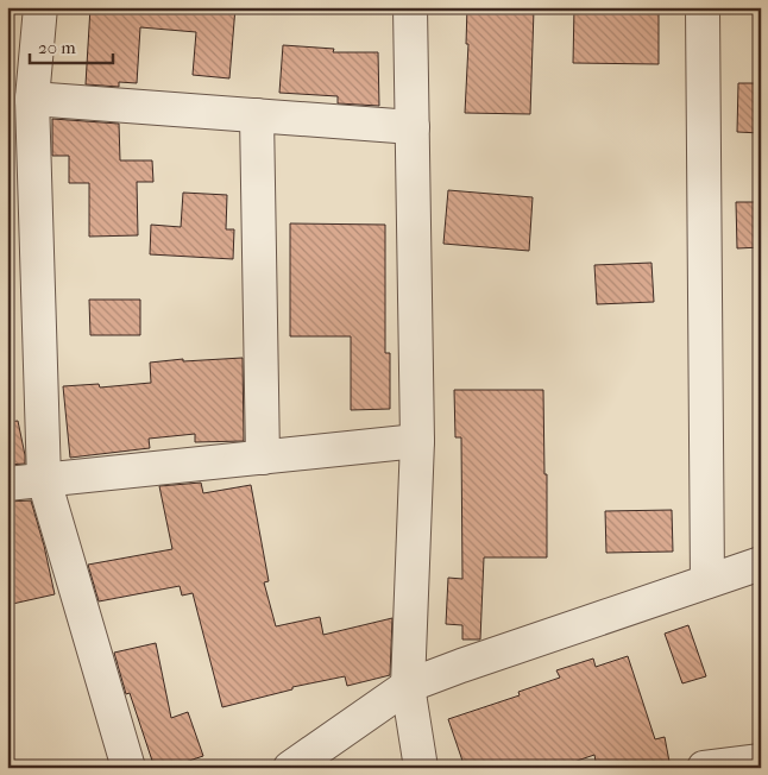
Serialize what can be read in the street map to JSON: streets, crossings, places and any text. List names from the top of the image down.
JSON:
{
  "scale_bar": "20 m"
}
